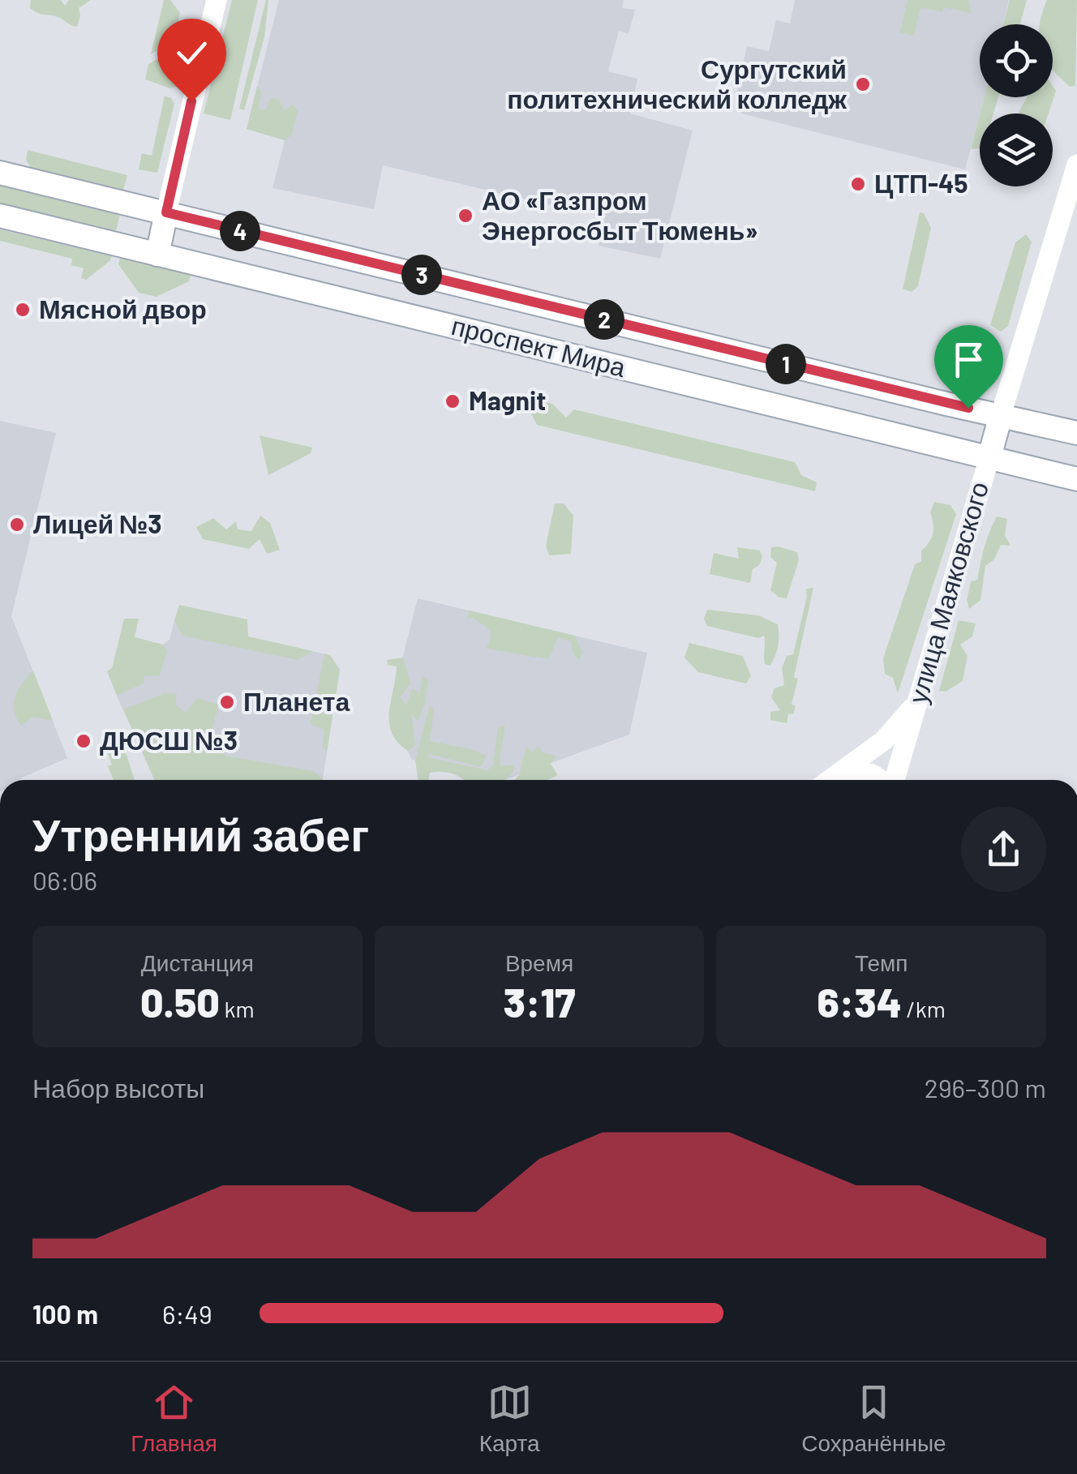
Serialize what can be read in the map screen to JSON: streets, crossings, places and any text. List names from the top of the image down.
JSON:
{
  "streets": {
    "main road": ["проспект Мира", "улица Маяковского"]
  },
  "crossings": [
    ["проспект Мира", "улица Маяковского"]
  ],
  "places": [
    "Сургутский политехнический колледж",
    "ЦТП-45",
    "АО «Газпром Энергосбыт Тюмень»",
    "Мясной двор",
    "Magnit",
    "Лицей №3",
    "Планета",
    "ДЮСШ №3"
  ],
  "page": {
    "pins": [
      "4",
      "3",
      "2",
      "1"
    ],
    "heading": ["Утренний забег", "06:06"],
    "stats": [
      ["Дистанция", "0.50 km"],
      ["Время", "3:17"],
      ["Темп", "6:34 /km"]
    ],
    "chart": ["Набор высоты", "296–300 m"],
    "list": [
      {
        "name": "100 m",
        "note": "6:49"
      }
    ],
    "tabs": ["Главная", "Карта", "Сохранённые"]
  }
}
